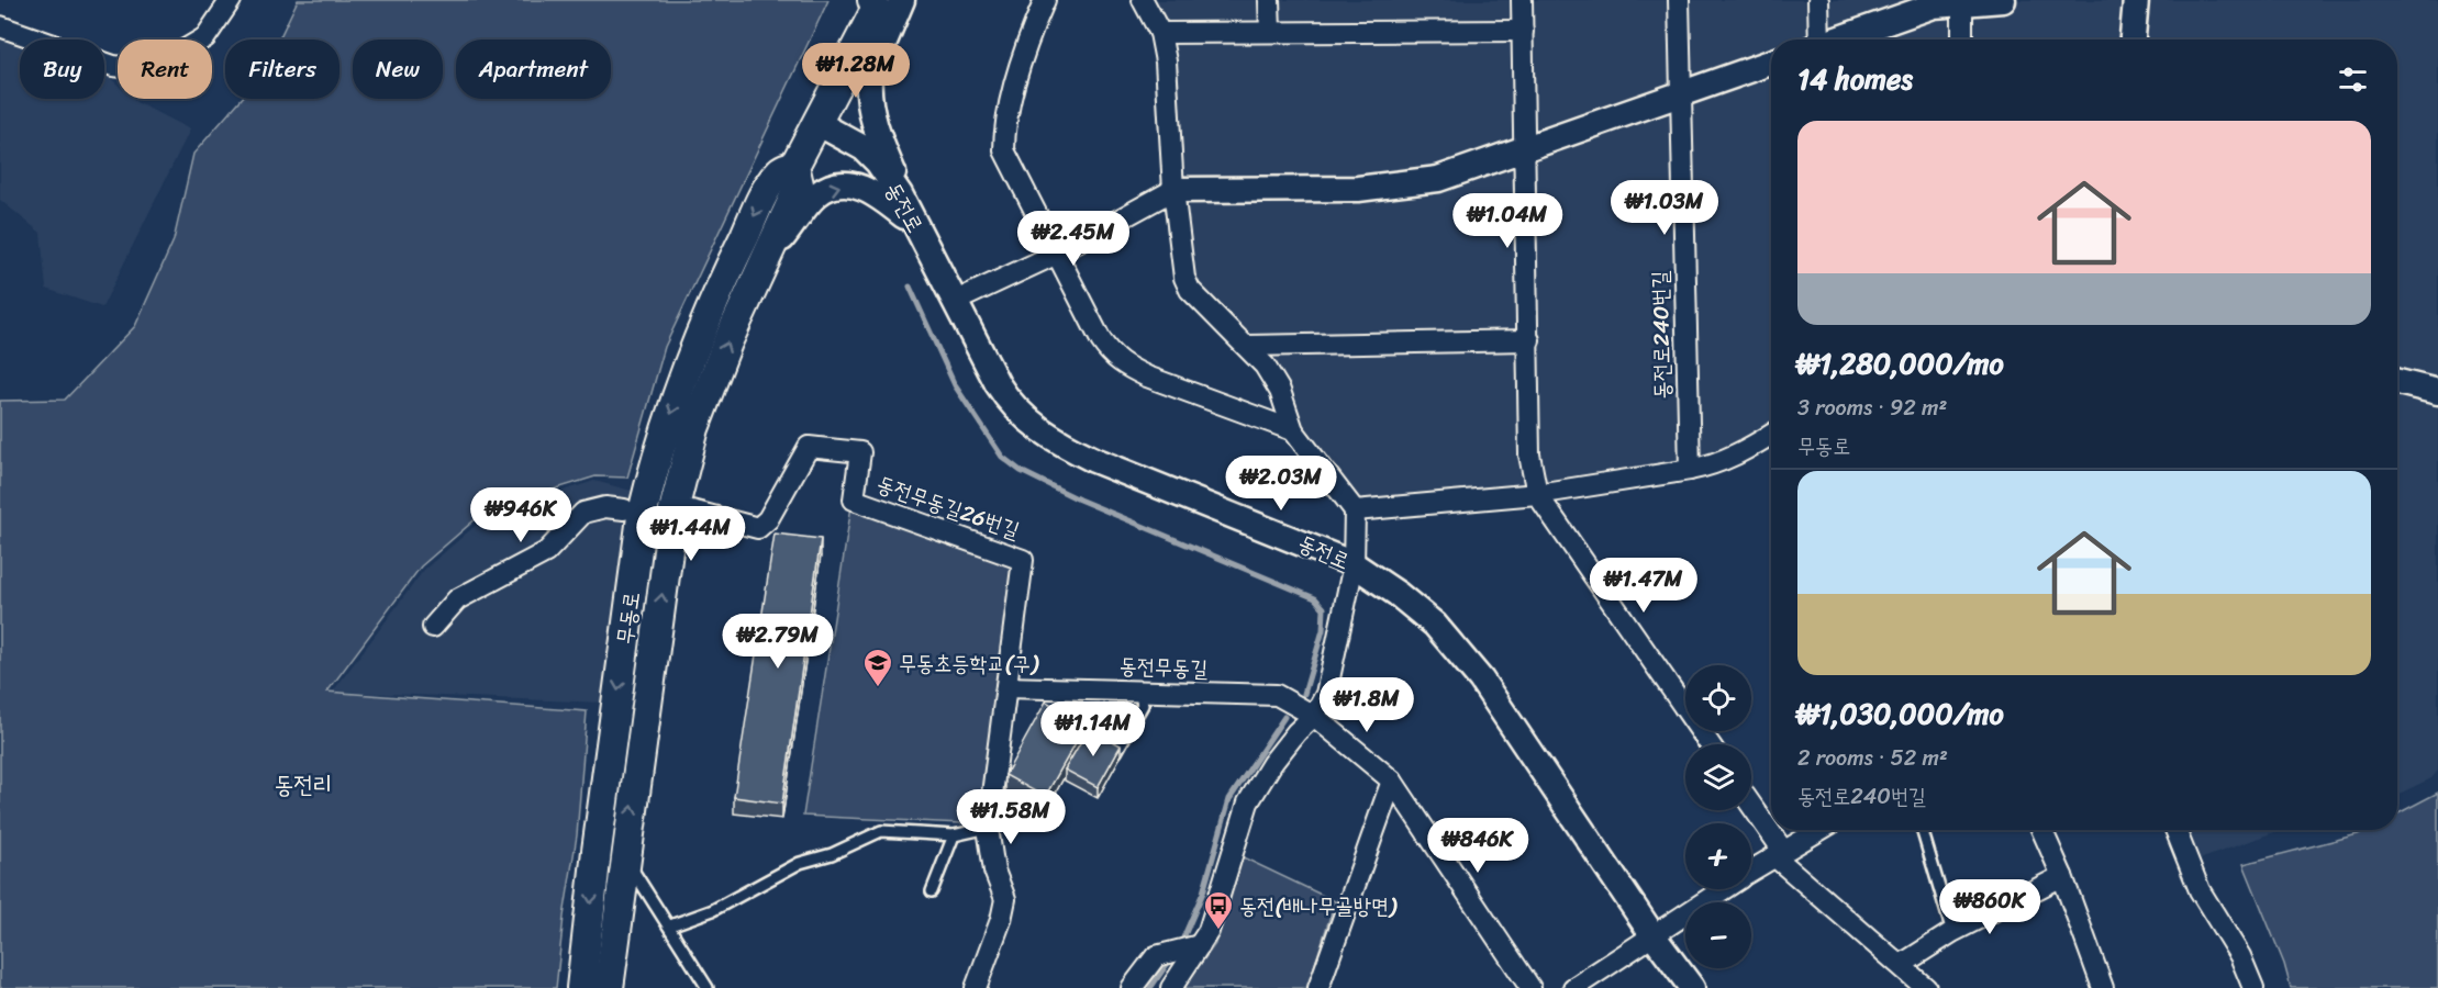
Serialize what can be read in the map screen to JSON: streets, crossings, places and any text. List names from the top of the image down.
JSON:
{
  "streets": {
    "main road": ["무동로"],
    "street": [
      "동전로",
      "동전로240번길",
      "동전무동길26번길",
      "동전무동길"
    ]
  },
  "crossings": [
    ["동전로", "무동로"],
    ["동전무동길26번길", "동전무동길"]
  ],
  "districts": ["동전리"],
  "places": {
    "school or university": ["무동초등학교(구)"],
    "bus stop": ["동전(배나무골방면)"]
  },
  "page": {
    "chip": [
      "Buy",
      "Rent",
      "Filters",
      "New",
      "Apartment"
    ],
    "heading": "14 homes",
    "price": [
      "₩1.28M",
      "₩1.03M",
      "₩1.04M",
      "₩2.45M",
      "₩2.03M",
      "₩946K",
      "₩1.44M",
      "₩1.47M",
      "₩2.79M",
      "₩1.8M",
      "₩1.14M",
      "₩1.58M",
      "₩846K",
      "₩860K"
    ],
    "list": [
      {
        "name": "₩1,280,000/mo",
        "note": "3 rooms · 92 m² · 무동로"
      },
      {
        "name": "₩1,030,000/mo",
        "note": "2 rooms · 52 m² · 동전로240번길"
      }
    ],
    "map_buttons": ["+", "−"]
  }
}
